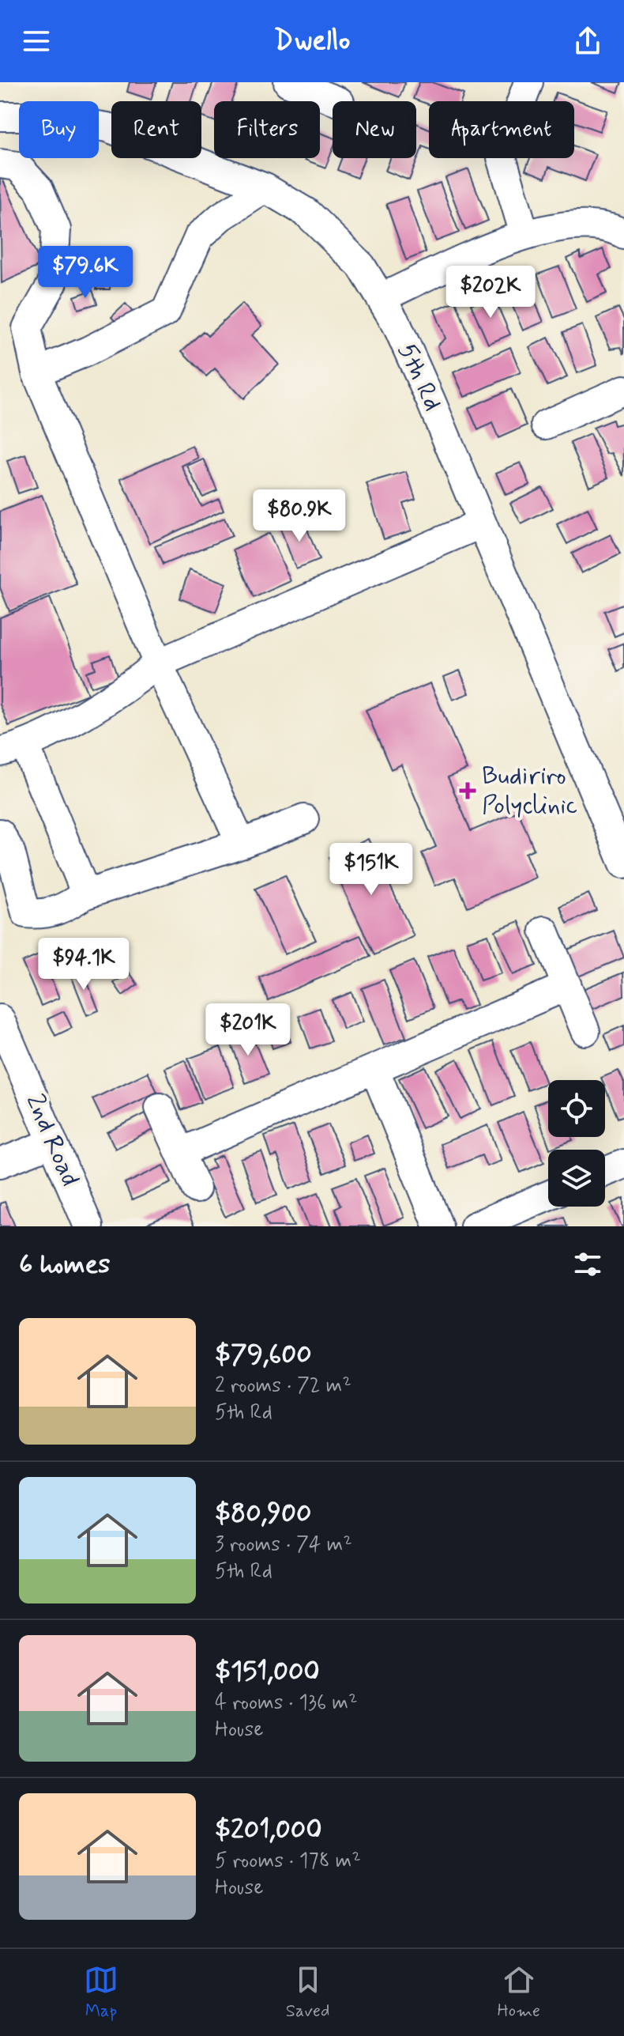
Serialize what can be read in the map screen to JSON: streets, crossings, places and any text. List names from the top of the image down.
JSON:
{
  "streets": {
    "street": ["5th Rd", "2nd Road"]
  },
  "places": {
    "health": ["Budiriro Polyclinic"]
  },
  "page": {
    "header": "Dwello",
    "chip": [
      "Buy",
      "Rent",
      "Filters",
      "New",
      "Apartment"
    ],
    "price": [
      "$79.6K",
      "$202K",
      "$80.9K",
      "$151K",
      "$94.1K",
      "$201K"
    ],
    "heading": "6 homes",
    "list": [
      {
        "name": "$79,600",
        "note": "2 rooms · 72 m² · 5th Rd"
      },
      {
        "name": "$80,900",
        "note": "3 rooms · 74 m² · 5th Rd"
      },
      {
        "name": "$151,000",
        "note": "4 rooms · 136 m² · House"
      },
      {
        "name": "$201,000",
        "note": "5 rooms · 178 m² · House"
      }
    ],
    "tabs": ["Map", "Saved", "Home"]
  }
}
